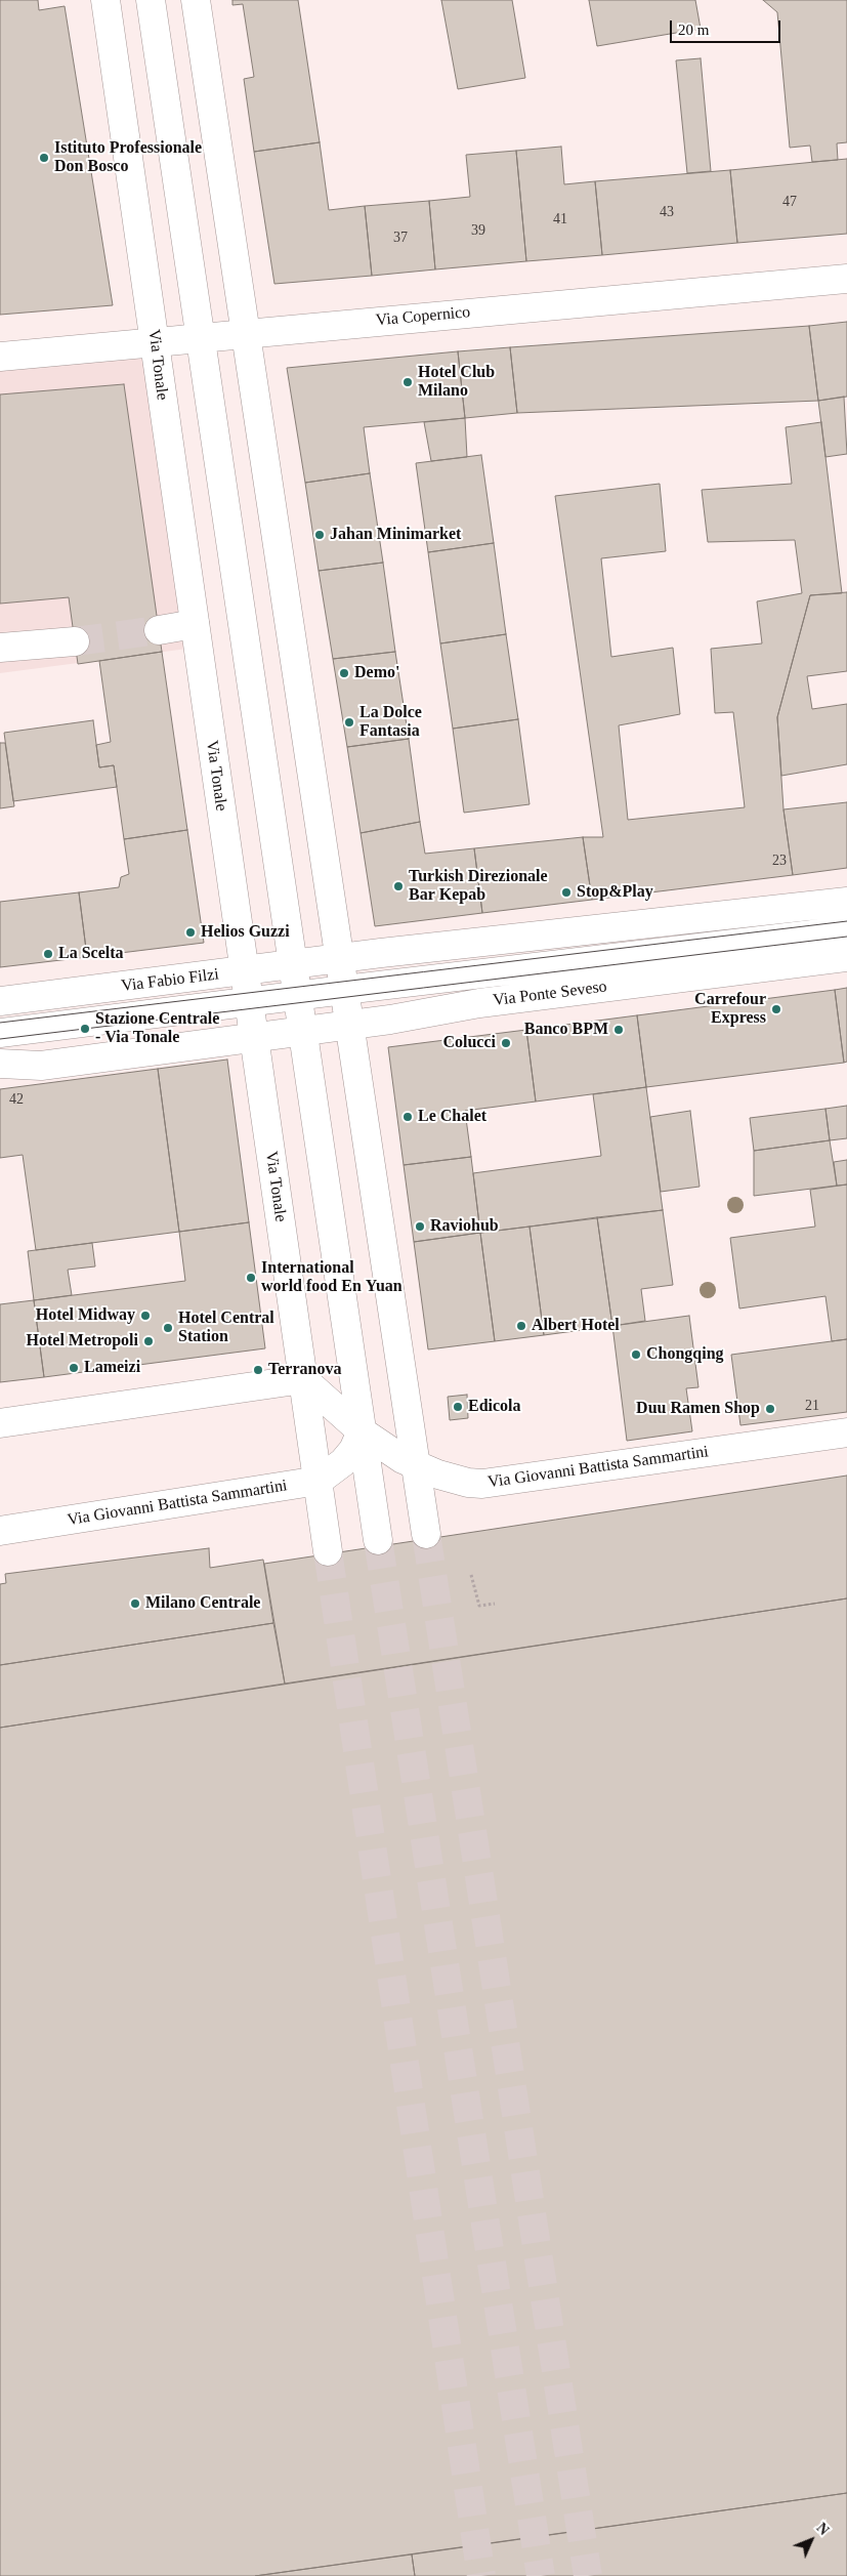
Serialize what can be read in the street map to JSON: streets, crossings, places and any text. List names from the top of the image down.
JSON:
{
  "streets": {
    "street": [
      "Via Copernico",
      "Via Tonale",
      "Via Fabio Filzi",
      "Via Ponte Seveso",
      "Via Giovanni Battista Sammartini"
    ]
  },
  "crossings": [
    ["Via Copernico", "Via Tonale"],
    ["Via Tonale", "Via Fabio Filzi"],
    ["Via Tonale", "Via Ponte Seveso"],
    ["Via Tonale", "Via Giovanni Battista Sammartini"],
    ["Via Fabio Filzi", "Via Ponte Seveso"]
  ],
  "places": [
    "Istituto Professionale Don Bosco",
    "Hotel Club Milano",
    "Jahan Minimarket",
    "Demo'",
    "La Dolce Fantasia",
    "Turkish Direzionale Bar Kepab",
    "Stop&Play",
    "Helios Guzzi",
    "La Scelta",
    "Carrefour Express",
    "Stazione Centrale - Via Tonale",
    "Banco BPM",
    "Colucci",
    "Le Chalet",
    "Raviohub",
    "International world food En Yuan",
    "Hotel Midway",
    "Albert Hotel",
    "Hotel Central Station",
    "Hotel Metropoli",
    "Chongqing",
    "Lameizi",
    "Terranova",
    "Edicola",
    "Duu Ramen Shop",
    "Milano Centrale"
  ],
  "house_numbers": [
    "47",
    "43",
    "41",
    "39",
    "37",
    "23",
    "42",
    "21"
  ],
  "scale_bar": "20 m",
  "north": "top right"
}
